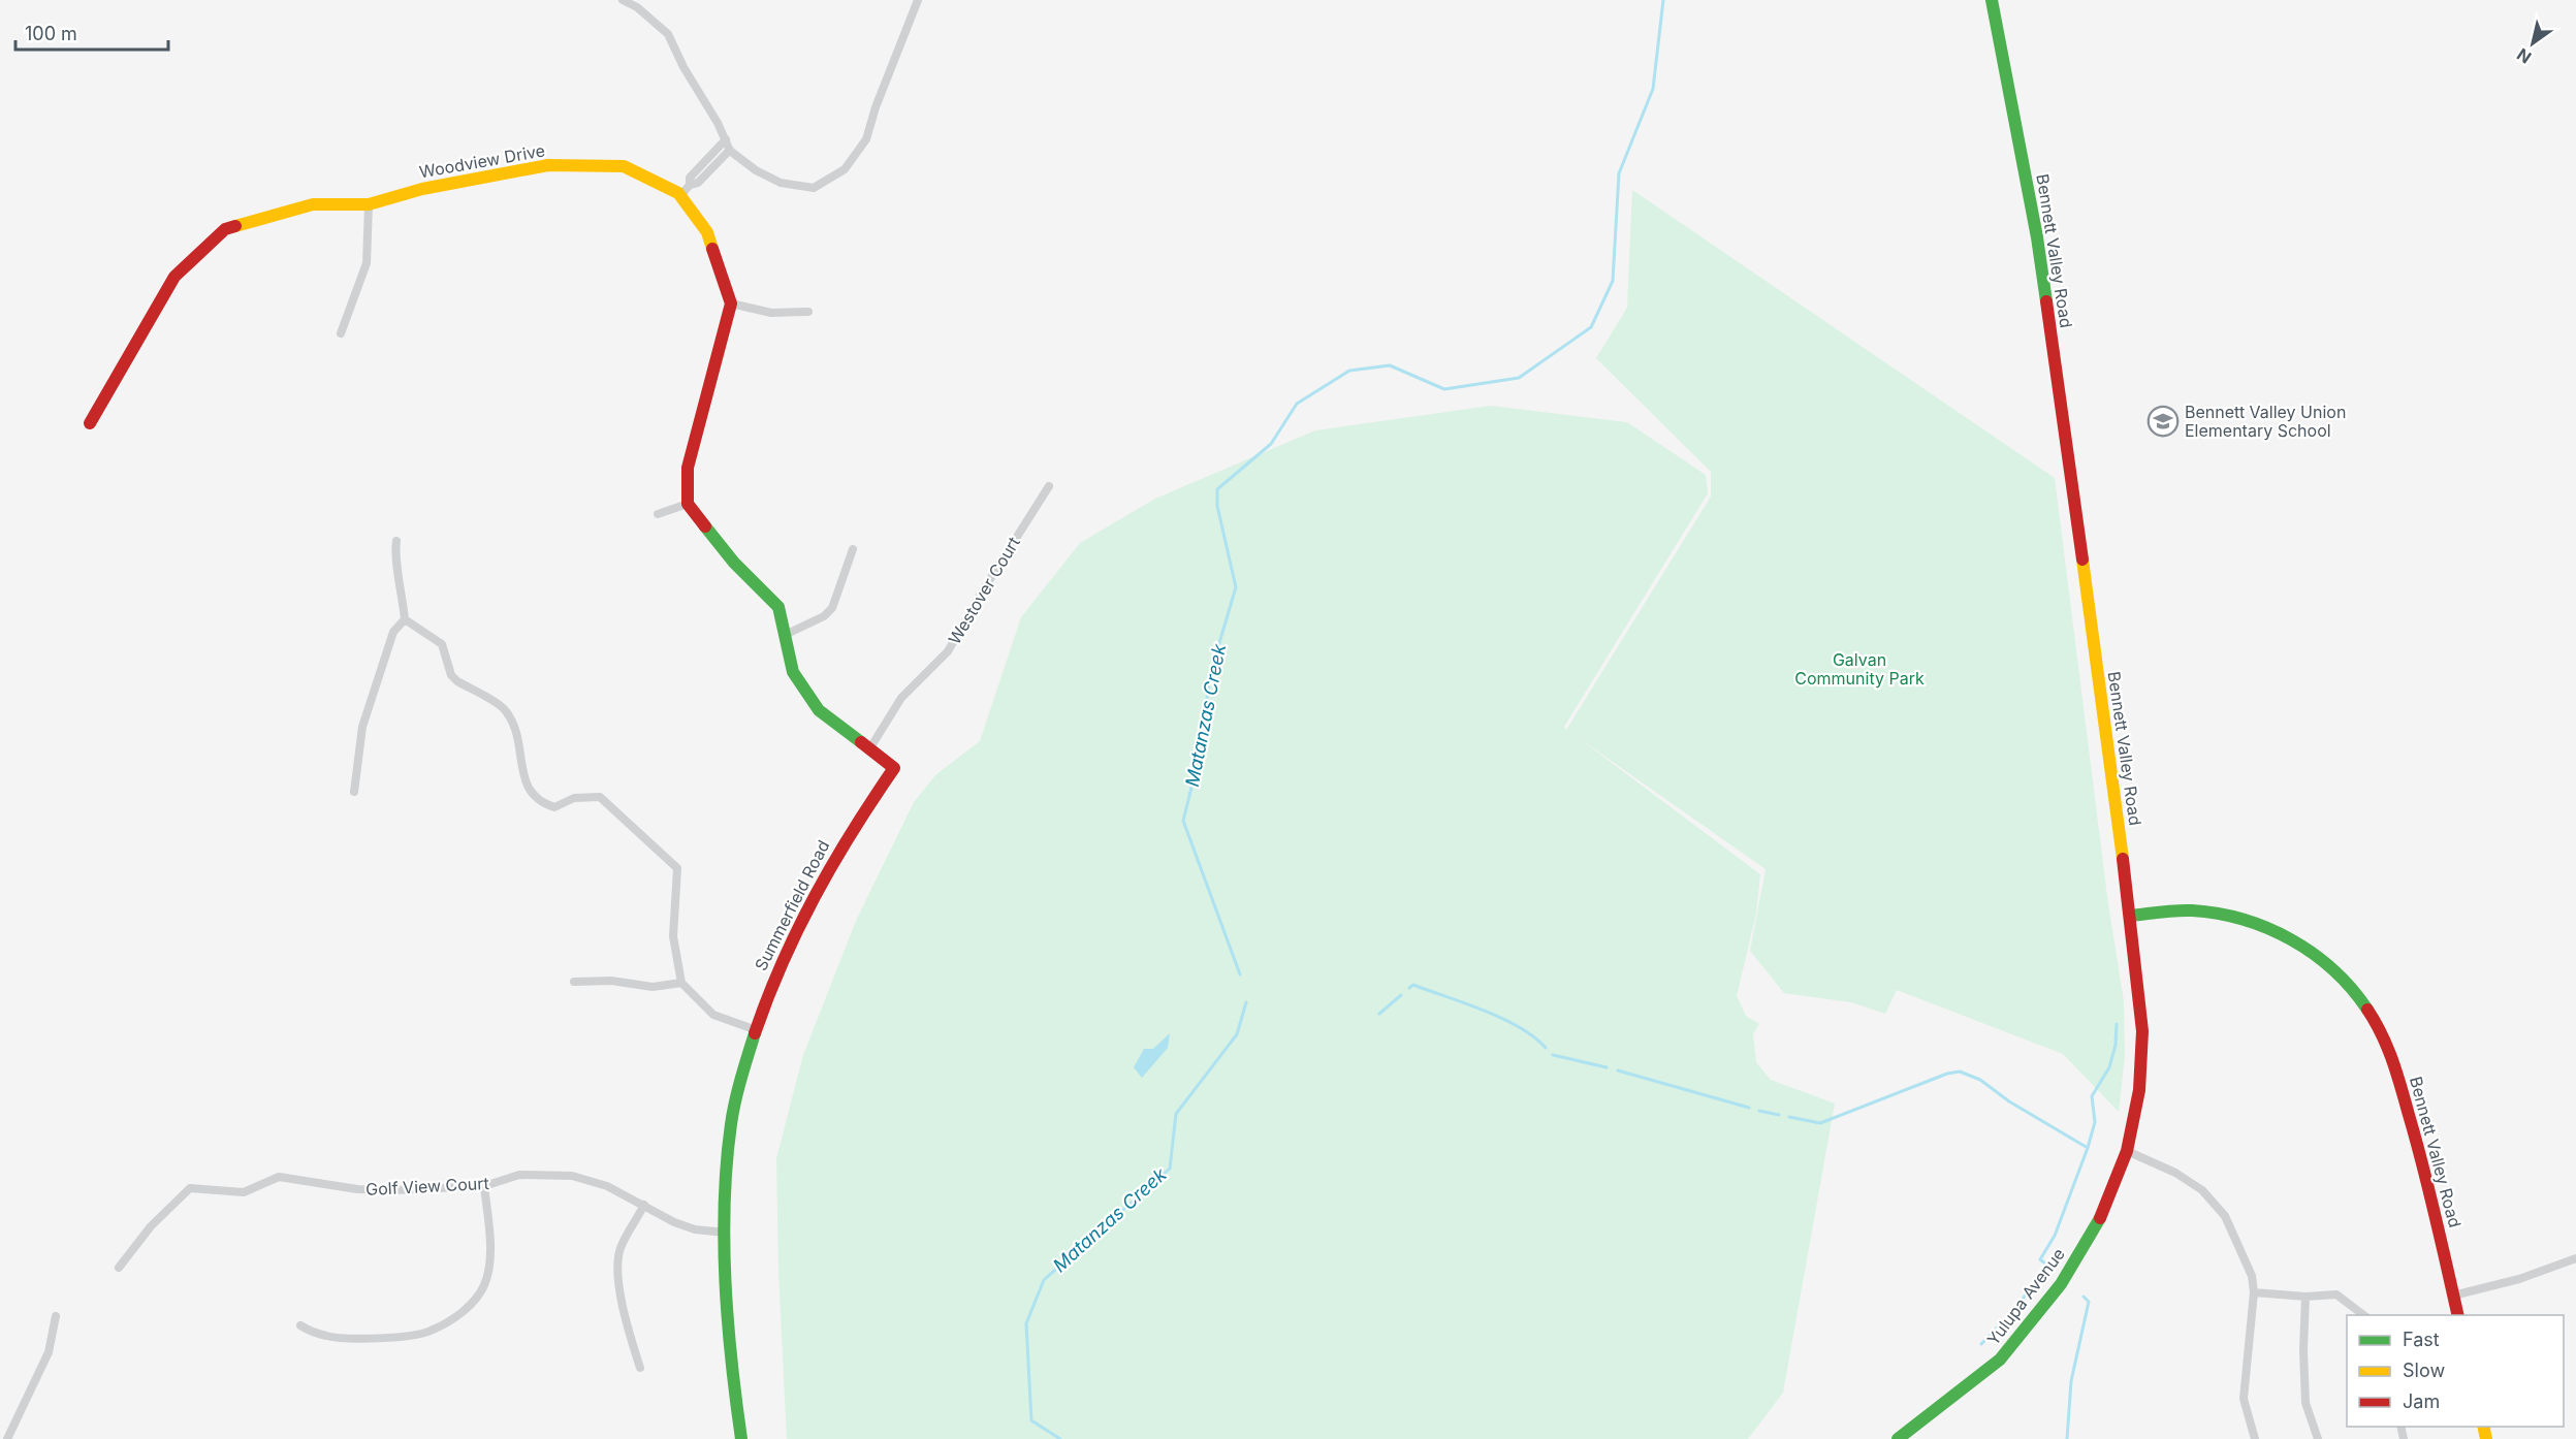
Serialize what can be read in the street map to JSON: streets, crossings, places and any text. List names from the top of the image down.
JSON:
{
  "streets": {
    "street": [
      "Woodview Drive",
      "Bennett Valley Road",
      "Westover Court",
      "Summerfield Road",
      "Golf View Court",
      "Yulupa Avenue"
    ]
  },
  "crossings": [
    ["Bennett Valley Road", "Yulupa Avenue"],
    ["Westover Court", "Summerfield Road"],
    ["Summerfield Road", "Golf View Court"]
  ],
  "water": ["Matanzas Creek"],
  "parks": ["Galvan Community Park"],
  "places": {
    "school or university": ["Bennett Valley Union Elementary School"]
  },
  "legend": ["Fast", "Slow", "Jam"],
  "scale_bar": "100 m",
  "north": "bottom left"
}
